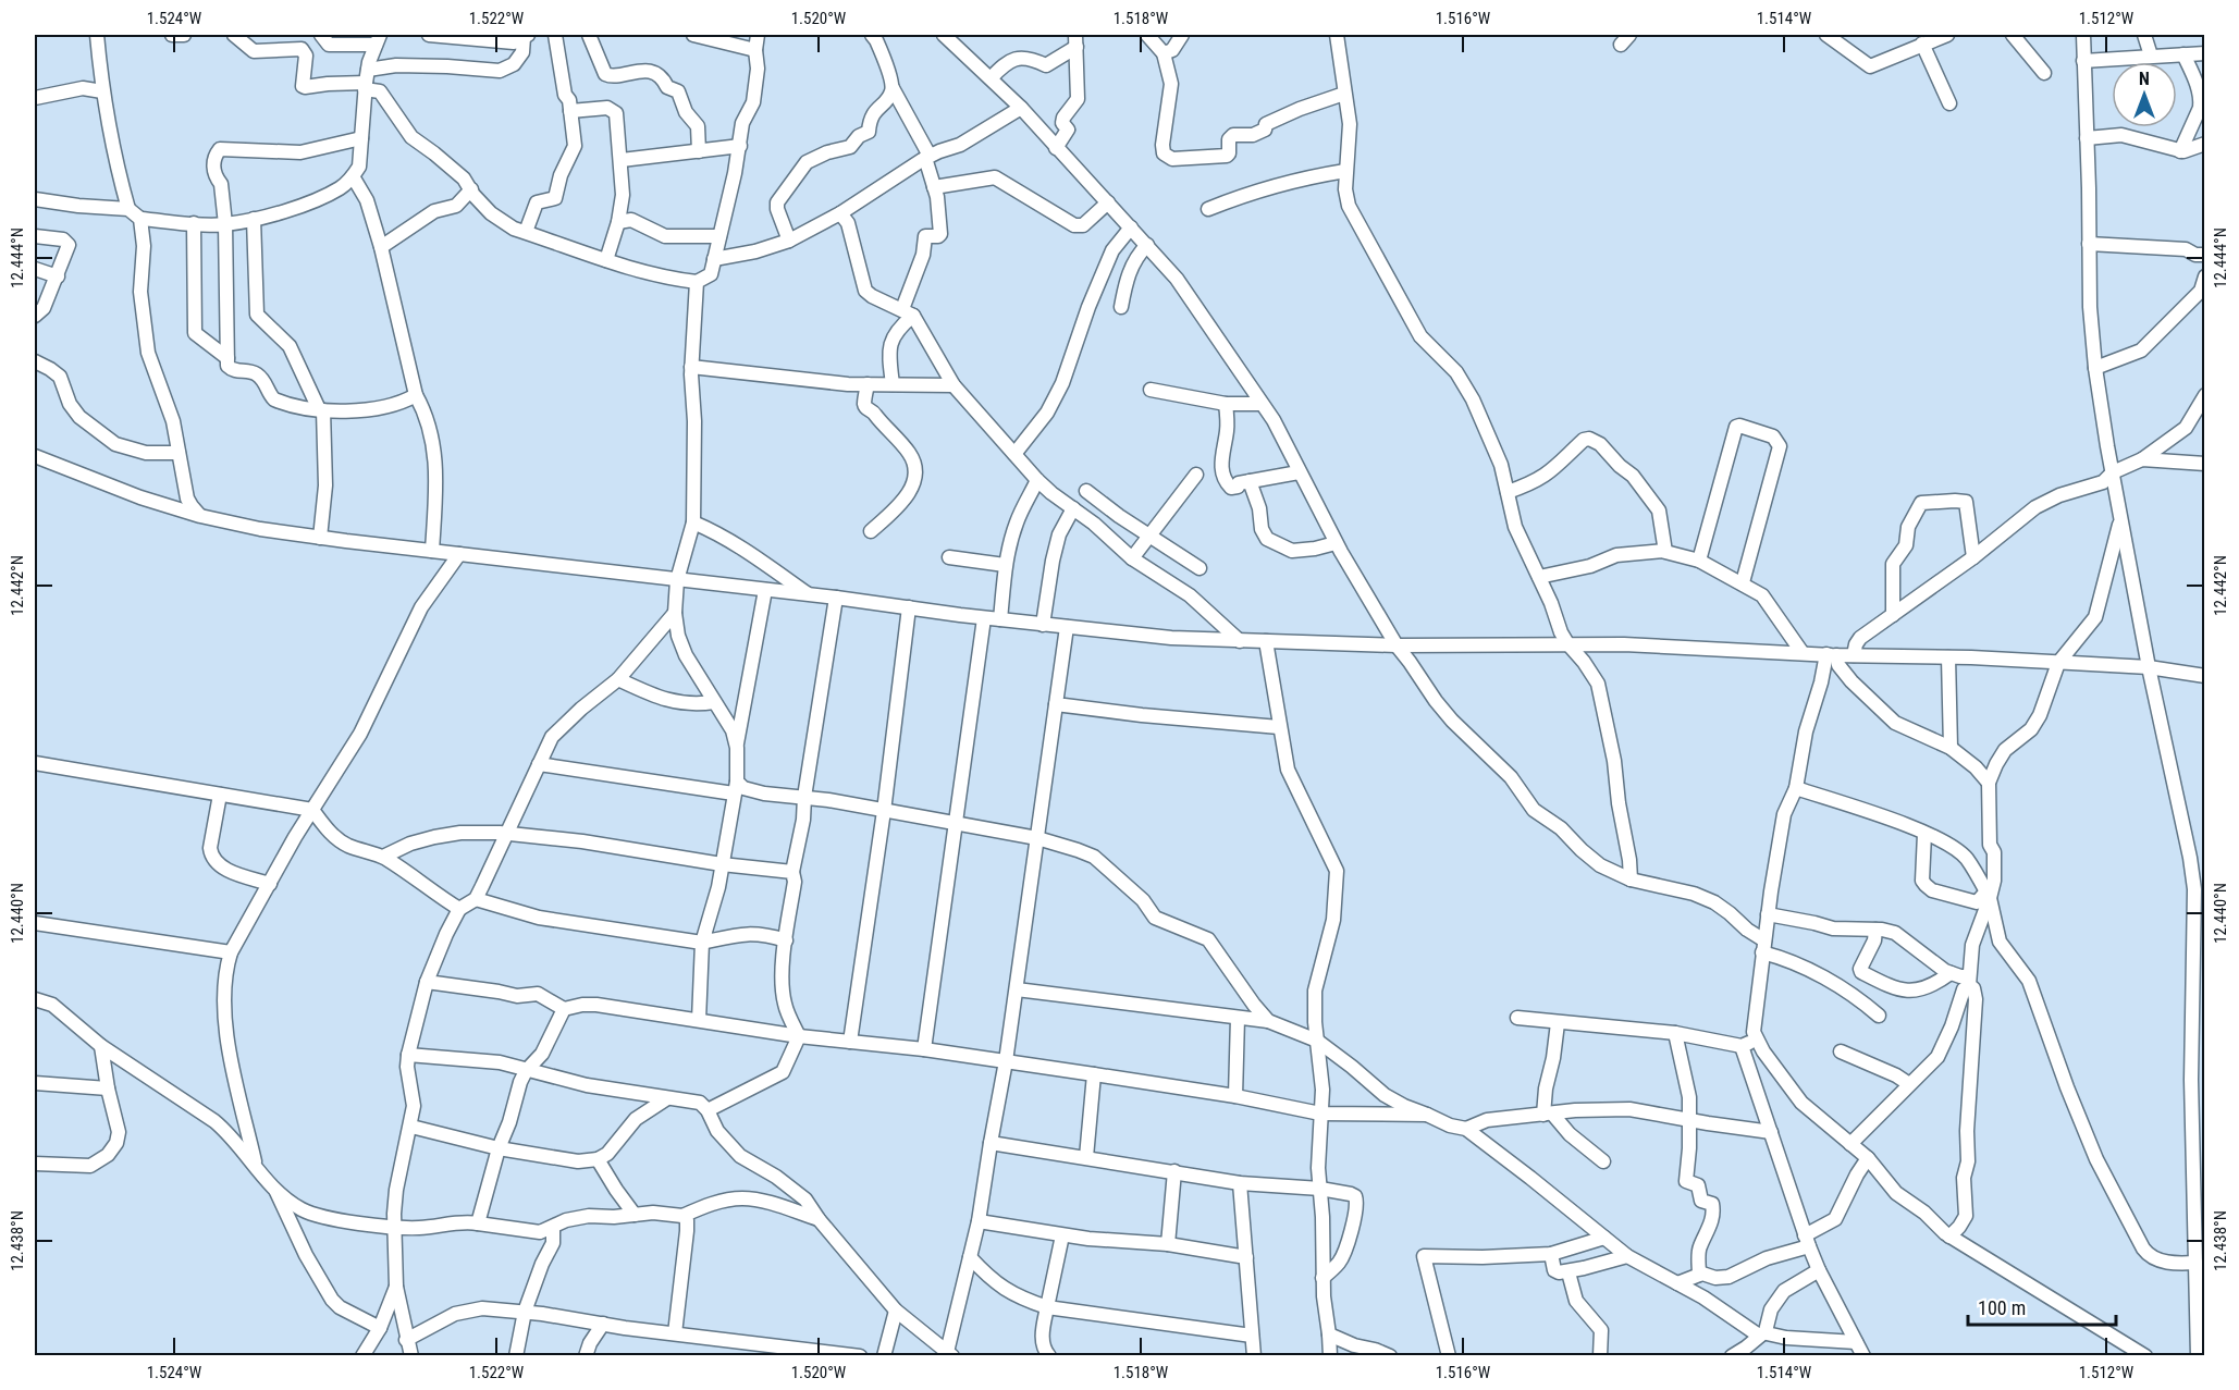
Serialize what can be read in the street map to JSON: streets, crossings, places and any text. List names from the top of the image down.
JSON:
{
  "scale_bar": "100 m",
  "north": "top",
  "coordinates": [
    "1.524°W",
    "1.522°W",
    "1.520°W",
    "1.518°W",
    "1.516°W",
    "1.514°W",
    "1.512°W",
    "12.444°N",
    "12.442°N",
    "12.440°N",
    "12.438°N"
  ]
}
